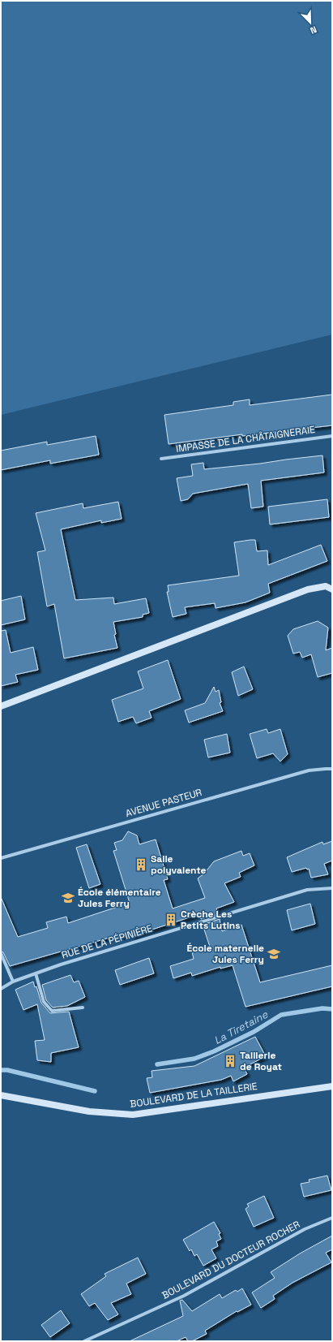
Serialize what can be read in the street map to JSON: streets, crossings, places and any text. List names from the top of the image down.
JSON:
{
  "streets": {
    "main road": ["BOULEVARD DE LA TAILLERIE"],
    "street": [
      "IMPASSE DE LA CHÂTAIGNERAIE",
      "AVENUE PASTEUR",
      "RUE DE LA PÉPINIÈRE",
      "BOULEVARD DU DOCTEUR ROCHER"
    ]
  },
  "water": ["La Tiretaine"],
  "places": {
    "building": ["Salle polyvalente", "Crèche Les Petits Lutins", "Taillerie de Royat"],
    "school or university": ["École élémentaire Jules Ferry", "École maternelle Jules Ferry"]
  },
  "north": "bottom right"
}
